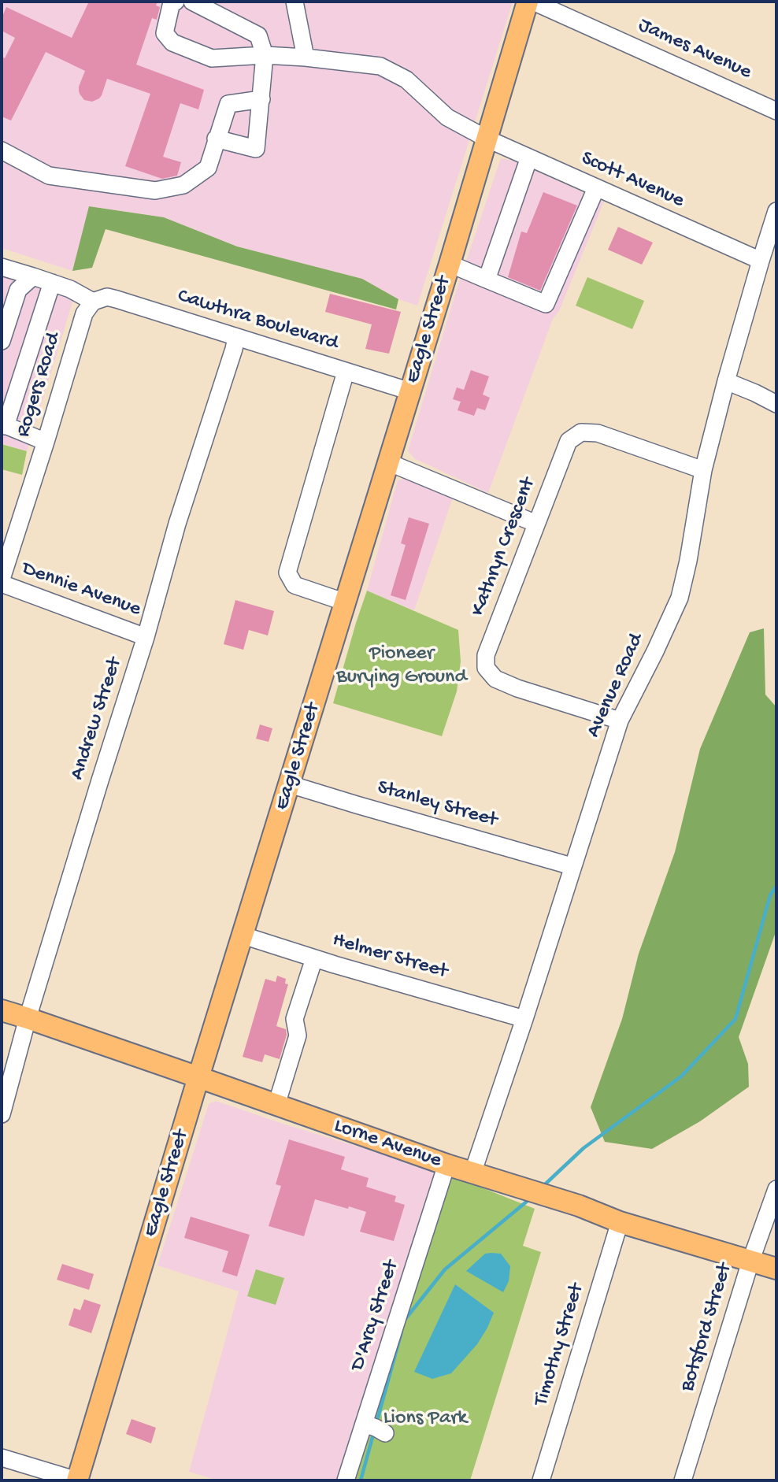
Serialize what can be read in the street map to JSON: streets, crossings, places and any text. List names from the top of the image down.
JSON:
{
  "streets": {
    "main road": ["Eagle Street", "Lorne Avenue"],
    "street": [
      "James Avenue",
      "Scott Avenue",
      "Cawthra Boulevard",
      "Rogers Road",
      "Kathryn Crescent",
      "Dennie Avenue",
      "Avenue Road",
      "Andrew Street",
      "Stanley Street",
      "Helmer Street",
      "D'Arcy Street",
      "Botsford Street",
      "Timothy Street"
    ]
  },
  "crossings": [
    ["Scott Avenue", "Eagle Street"],
    ["Scott Avenue", "Avenue Road"],
    ["Cawthra Boulevard", "Eagle Street"],
    ["Cawthra Boulevard", "Rogers Road"],
    ["Cawthra Boulevard", "Andrew Street"],
    ["Eagle Street", "Stanley Street"],
    ["Eagle Street", "Helmer Street"],
    ["Eagle Street", "Lorne Avenue"],
    ["Kathryn Crescent", "Avenue Road"],
    ["Dennie Avenue", "Andrew Street"],
    ["Avenue Road", "Stanley Street"],
    ["Avenue Road", "Helmer Street"],
    ["Avenue Road", "Lorne Avenue"],
    ["Andrew Street", "Lorne Avenue"],
    ["Lorne Avenue", "D'Arcy Street"],
    ["Lorne Avenue", "Botsford Street"],
    ["Lorne Avenue", "Timothy Street"]
  ],
  "parks": ["Pioneer Burying Ground", "Lions Park"]
}
